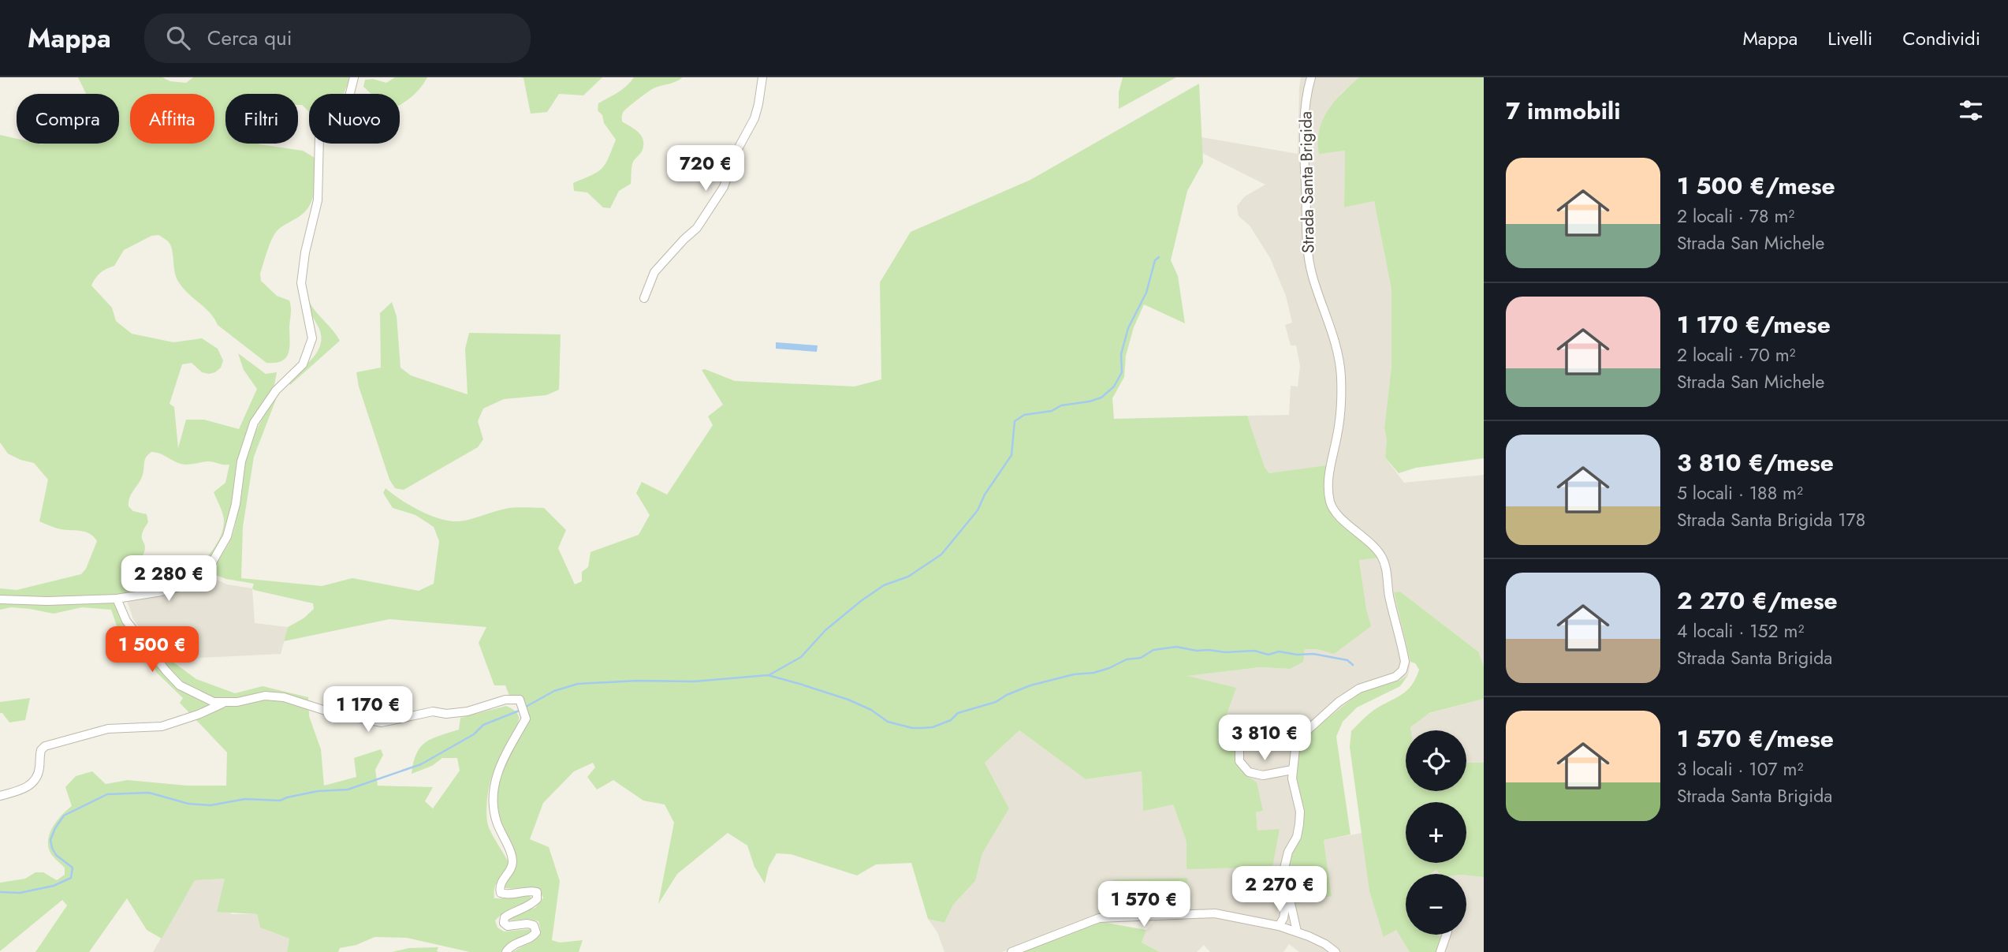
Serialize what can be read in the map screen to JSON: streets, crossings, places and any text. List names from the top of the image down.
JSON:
{
  "streets": {
    "street": ["Strada Santa Brigida"]
  },
  "page": {
    "header": "Mappa",
    "search": "Cerca qui",
    "nav": ["Mappa", "Livelli", "Condividi"],
    "heading": "7 immobili",
    "chip": [
      "Compra",
      "Affitta",
      "Filtri",
      "Nuovo"
    ],
    "list": [
      {
        "name": "1 500 €/mese",
        "note": "2 locali · 78 m² · Strada San Michele"
      },
      {
        "name": "1 170 €/mese",
        "note": "2 locali · 70 m² · Strada San Michele"
      },
      {
        "name": "3 810 €/mese",
        "note": "5 locali · 188 m² · Strada Santa Brigida 178"
      },
      {
        "name": "2 270 €/mese",
        "note": "4 locali · 152 m² · Strada Santa Brigida"
      },
      {
        "name": "1 570 €/mese",
        "note": "3 locali · 107 m² · Strada Santa Brigida"
      }
    ],
    "price": [
      "720 €",
      "2 280 €",
      "1 500 €",
      "1 170 €",
      "3 810 €",
      "2 270 €",
      "1 570 €"
    ],
    "map_buttons": ["+", "−"]
  }
}
